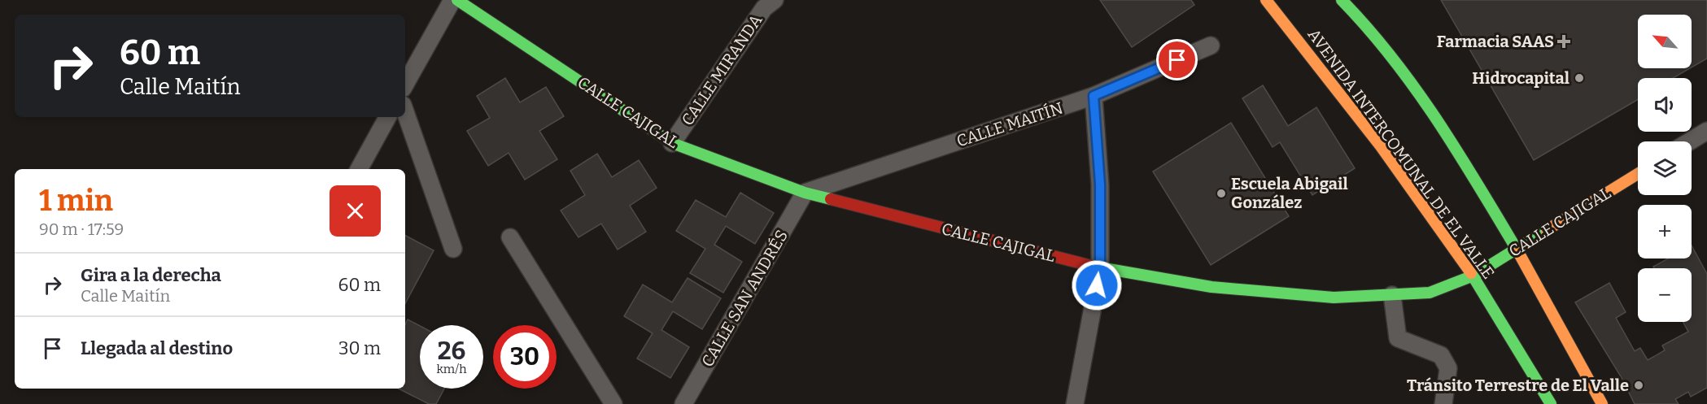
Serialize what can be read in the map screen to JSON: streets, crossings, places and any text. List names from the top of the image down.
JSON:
{
  "streets": {
    "street": [
      "CALLE MIRANDA",
      "CALLE CAJIGAL",
      "CALLE MAITÍN",
      "AVENIDA INTERCOMUNAL DE EL VALLE",
      "CALLE SAN ANDRÉS"
    ]
  },
  "crossings": [
    ["CALLE MIRANDA", "CALLE CAJIGAL"],
    ["CALLE CAJIGAL", "CALLE MAITÍN"],
    ["CALLE CAJIGAL", "AVENIDA INTERCOMUNAL DE EL VALLE"],
    ["CALLE CAJIGAL", "CALLE SAN ANDRÉS"],
    ["CALLE MAITÍN", "CALLE SAN ANDRÉS"]
  ],
  "places": {
    "health": ["Farmacia SAAS"],
    "other": ["Hidrocapital", "Escuela Abigail González", "Tránsito Terrestre de El Valle"]
  },
  "north": "top left",
  "page": {
    "map_buttons": ["+", "−"],
    "turn": ["60 m", "Calle Maitín"],
    "heading": ["1 min", "90 m · 17:59"],
    "list": [
      {
        "name": "Gira a la derecha",
        "note": "Calle Maitín",
        "value": "60 m"
      },
      {
        "name": "Llegada al destino",
        "value": "30 m"
      }
    ],
    "speed": "26 km/h",
    "limit": "30"
  }
}
